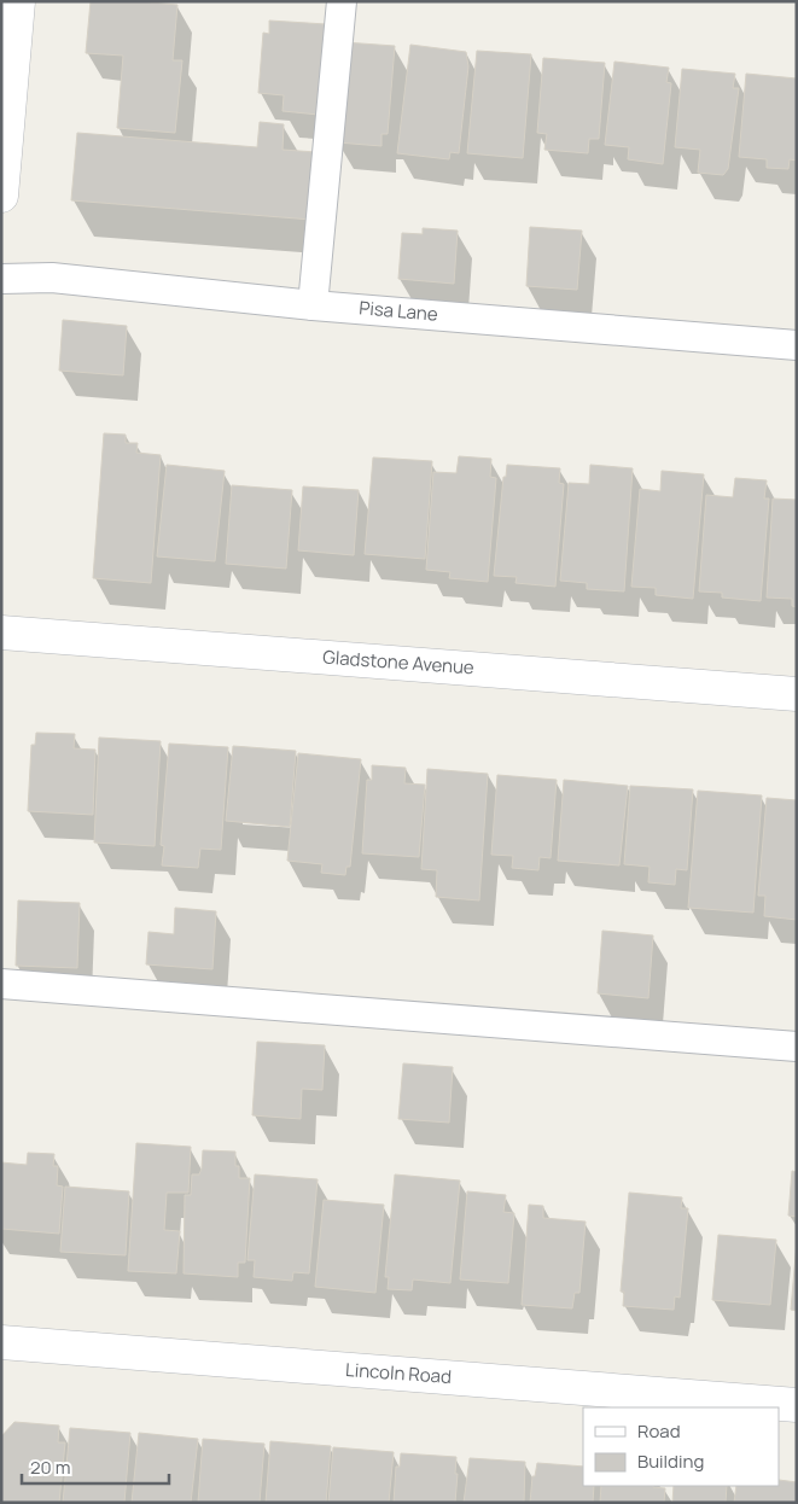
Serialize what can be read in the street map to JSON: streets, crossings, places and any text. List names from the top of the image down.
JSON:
{
  "streets": {
    "street": ["Gladstone Avenue", "Lincoln Road"],
    "lane": ["Pisa Lane"]
  },
  "legend": ["Road", "Building"],
  "scale_bar": "20 m"
}
